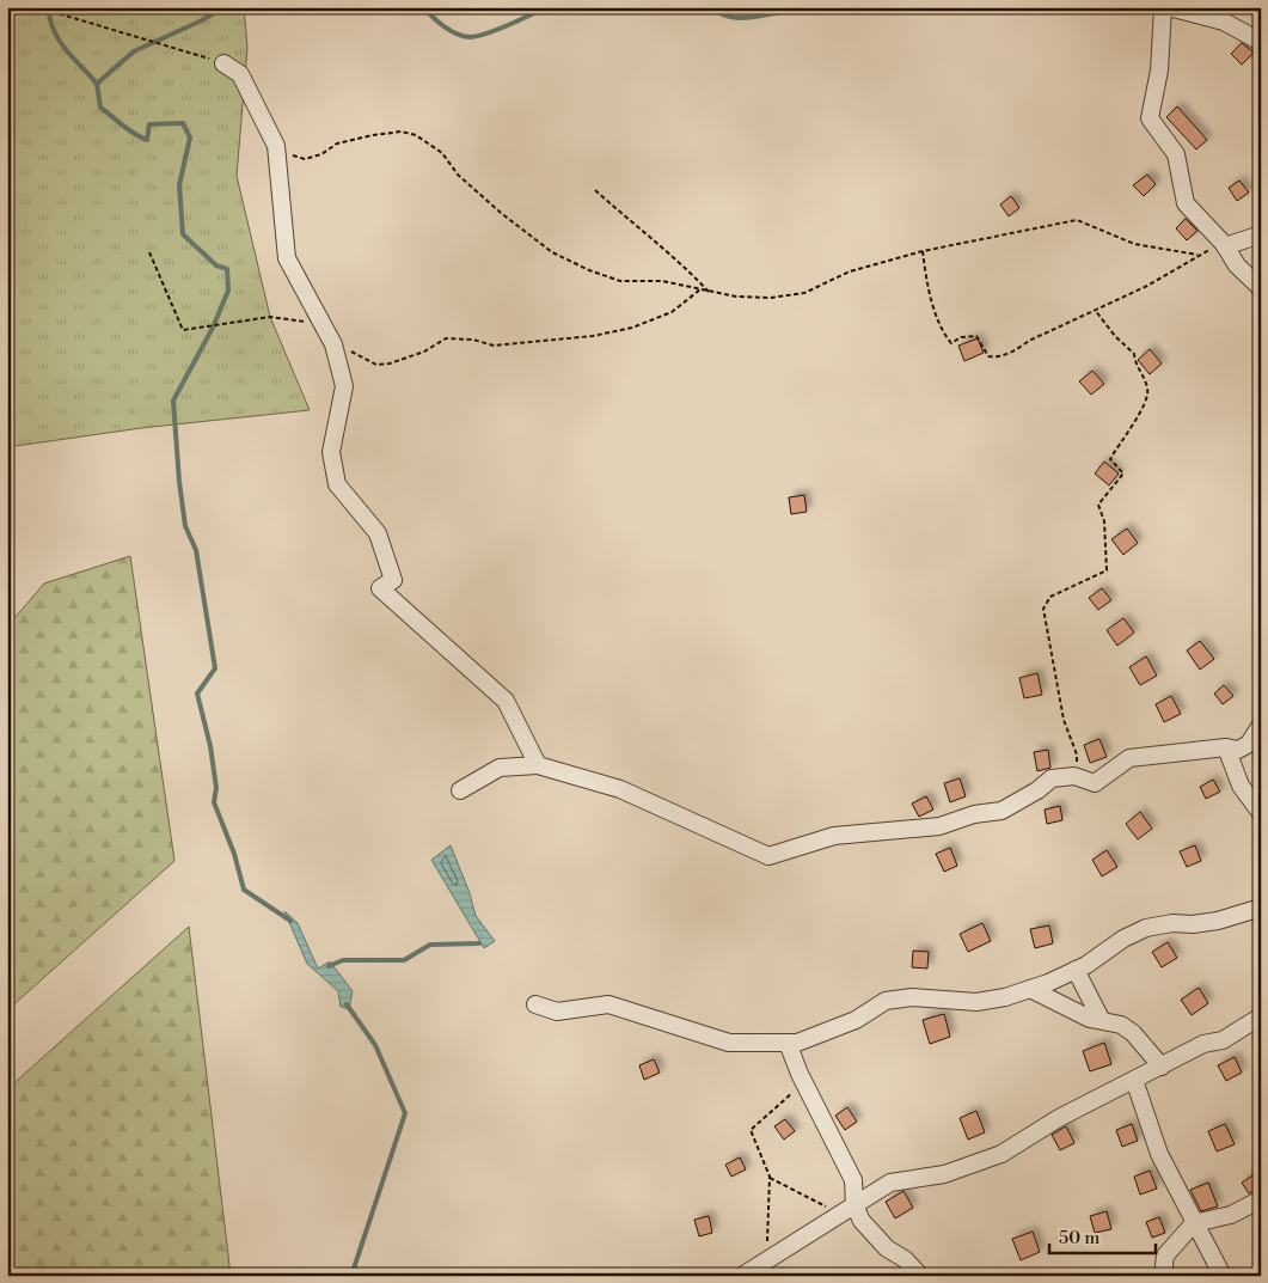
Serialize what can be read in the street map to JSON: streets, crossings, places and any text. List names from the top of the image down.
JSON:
{
  "scale_bar": "50 m"
}
